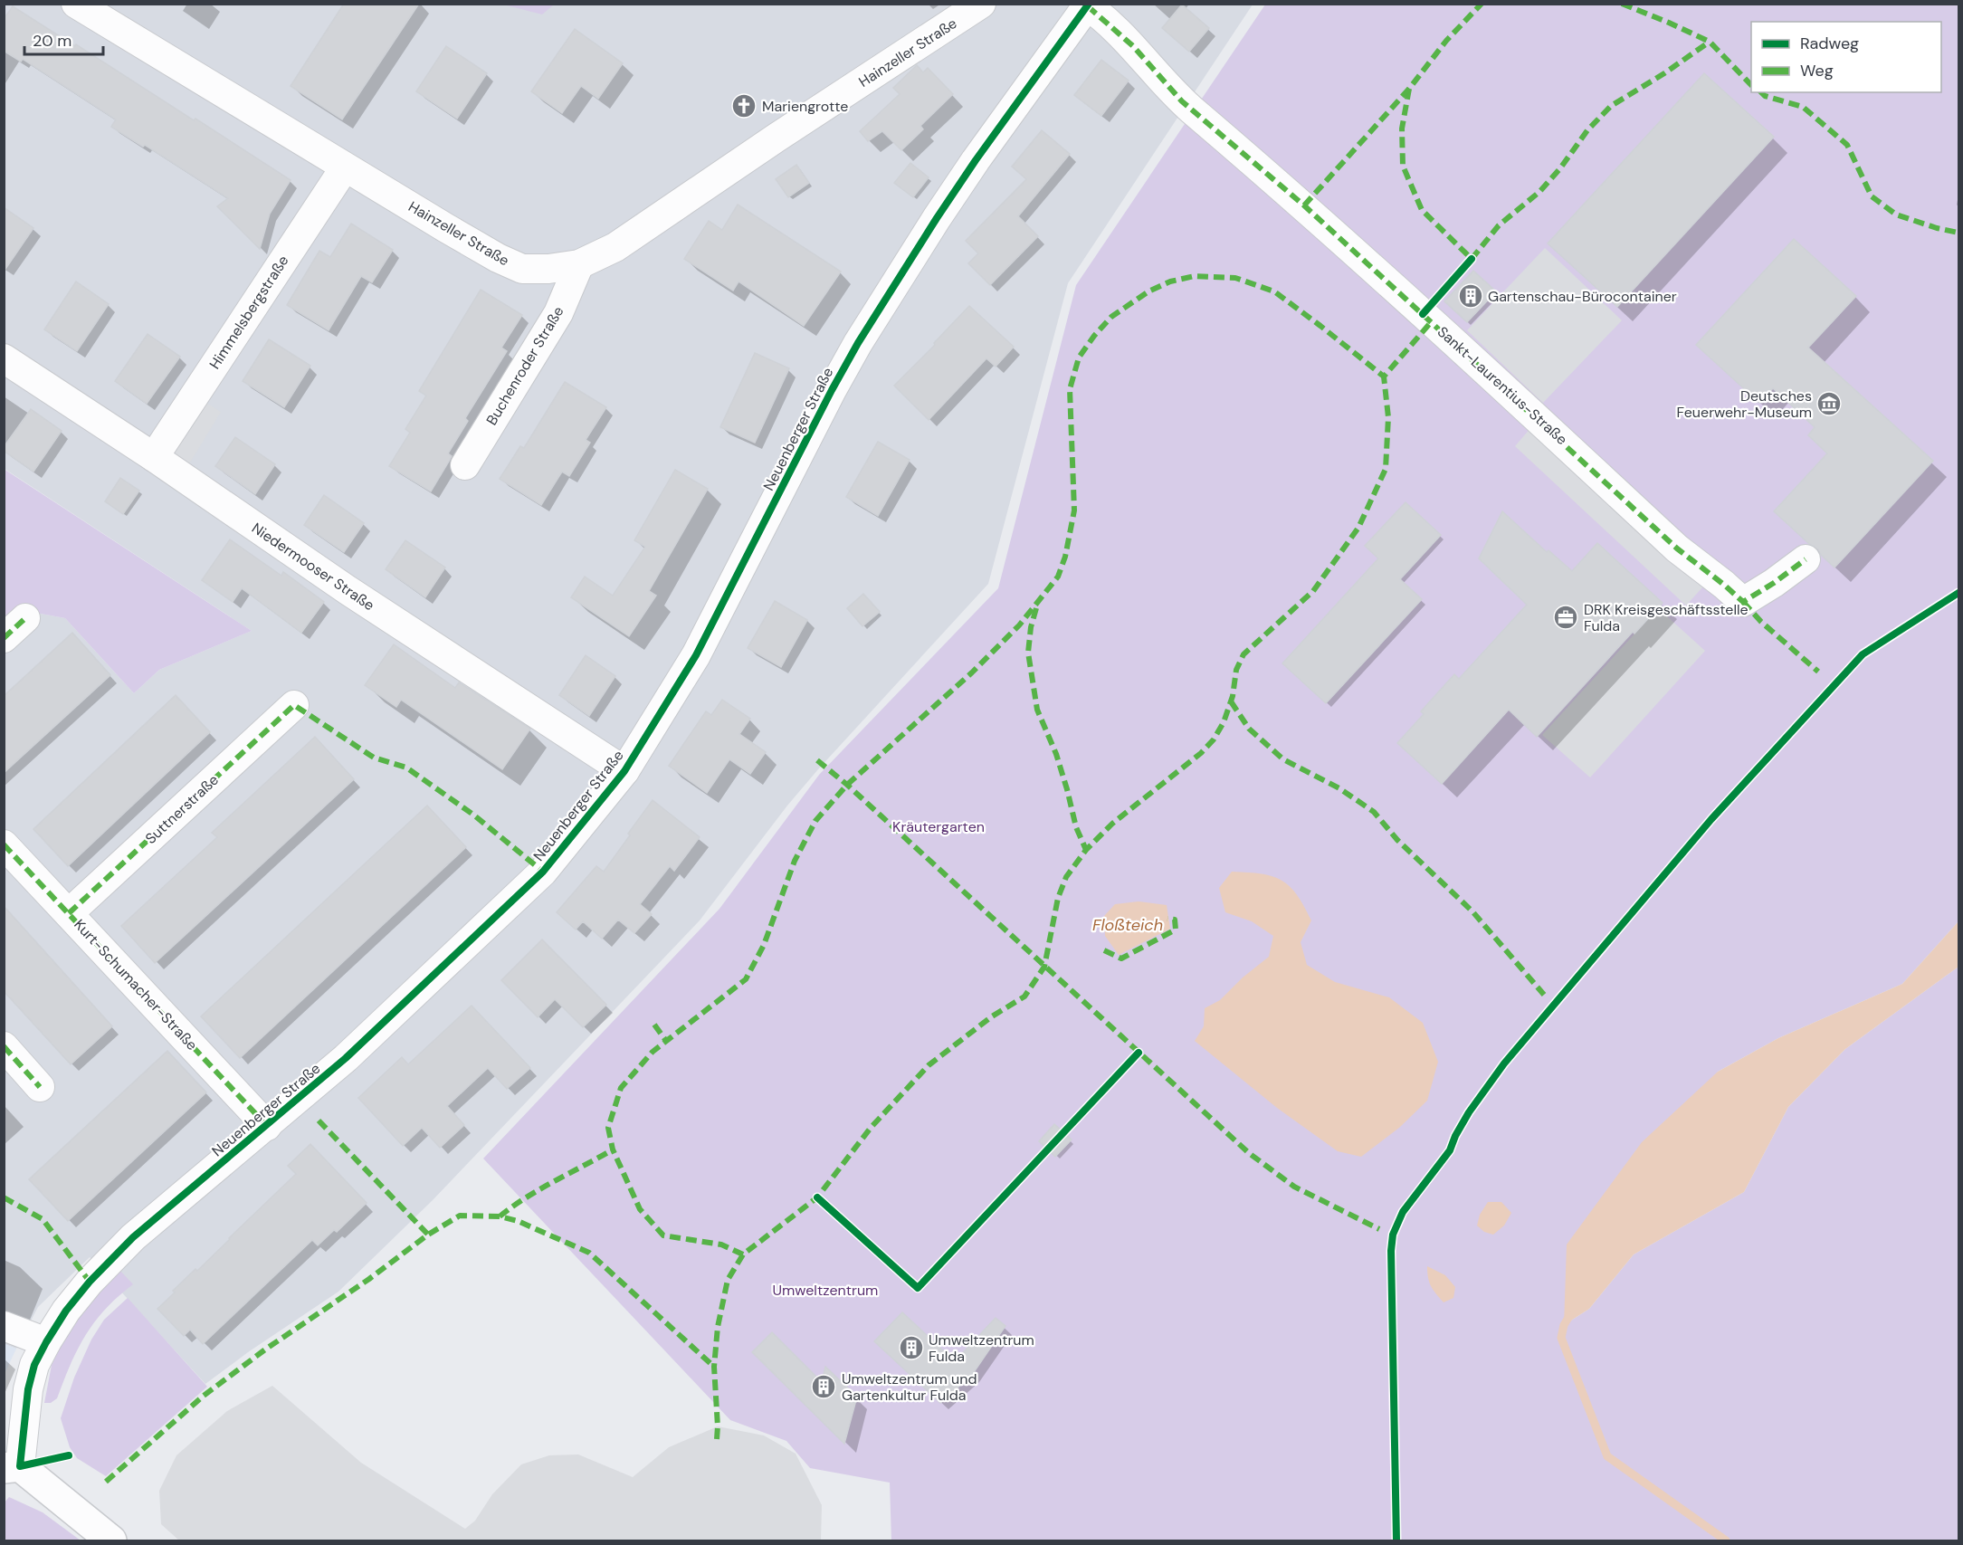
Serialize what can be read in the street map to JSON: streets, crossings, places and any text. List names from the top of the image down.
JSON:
{
  "streets": {
    "street": [
      "Hainzeller Straße",
      "Himmelsbergstraße",
      "Buchenroder Straße",
      "Sankt-Laurentius-Straße",
      "Neuenberger Straße",
      "Niedermooser Straße",
      "Suttnerstraße",
      "Kurt-Schumacher-Straße"
    ]
  },
  "crossings": [
    ["Hainzeller Straße", "Himmelsbergstraße"],
    ["Hainzeller Straße", "Buchenroder Straße"],
    ["Himmelsbergstraße", "Niedermooser Straße"],
    ["Sankt-Laurentius-Straße", "Neuenberger Straße"],
    ["Neuenberger Straße", "Niedermooser Straße"],
    ["Neuenberger Straße", "Kurt-Schumacher-Straße"],
    ["Suttnerstraße", "Kurt-Schumacher-Straße"]
  ],
  "water": ["Floßteich"],
  "parks": ["Kräutergarten", "Umweltzentrum"],
  "places": {
    "church": ["Mariengrotte"],
    "building": ["Gartenschau-Bürocontainer", "Umweltzentrum Fulda", "Umweltzentrum und Gartenkultur Fulda"],
    "museum": ["Deutsches Feuerwehr-Museum"],
    "office": ["DRK Kreisgeschäftsstelle Fulda"]
  },
  "legend": ["Radweg", "Weg"],
  "scale_bar": "20 m"
}
